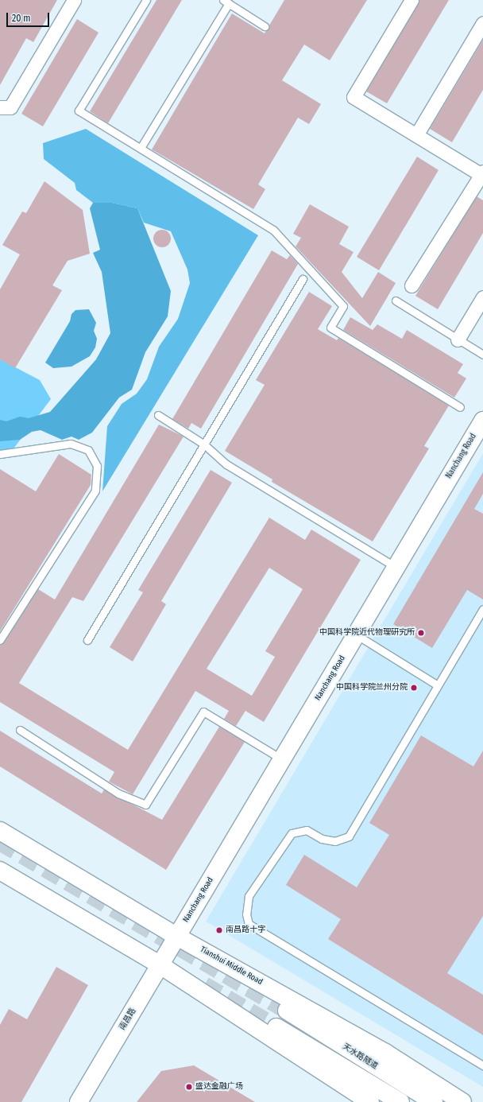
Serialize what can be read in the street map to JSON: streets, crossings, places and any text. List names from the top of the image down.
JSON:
{
  "streets": {
    "main road": [
      "Nanchang Road",
      "Tianshui Middle Road",
      "南昌路",
      "天水路隧道"
    ]
  },
  "crossings": [
    ["Nanchang Road", "Tianshui Middle Road"],
    ["Nanchang Road", "南昌路"],
    ["Tianshui Middle Road", "南昌路"]
  ],
  "places": [
    "中国科学院近代物理研究所",
    "中国科学院兰州分院",
    "南昌路十字",
    "盛达金融广场"
  ],
  "scale_bar": "20 m"
}
